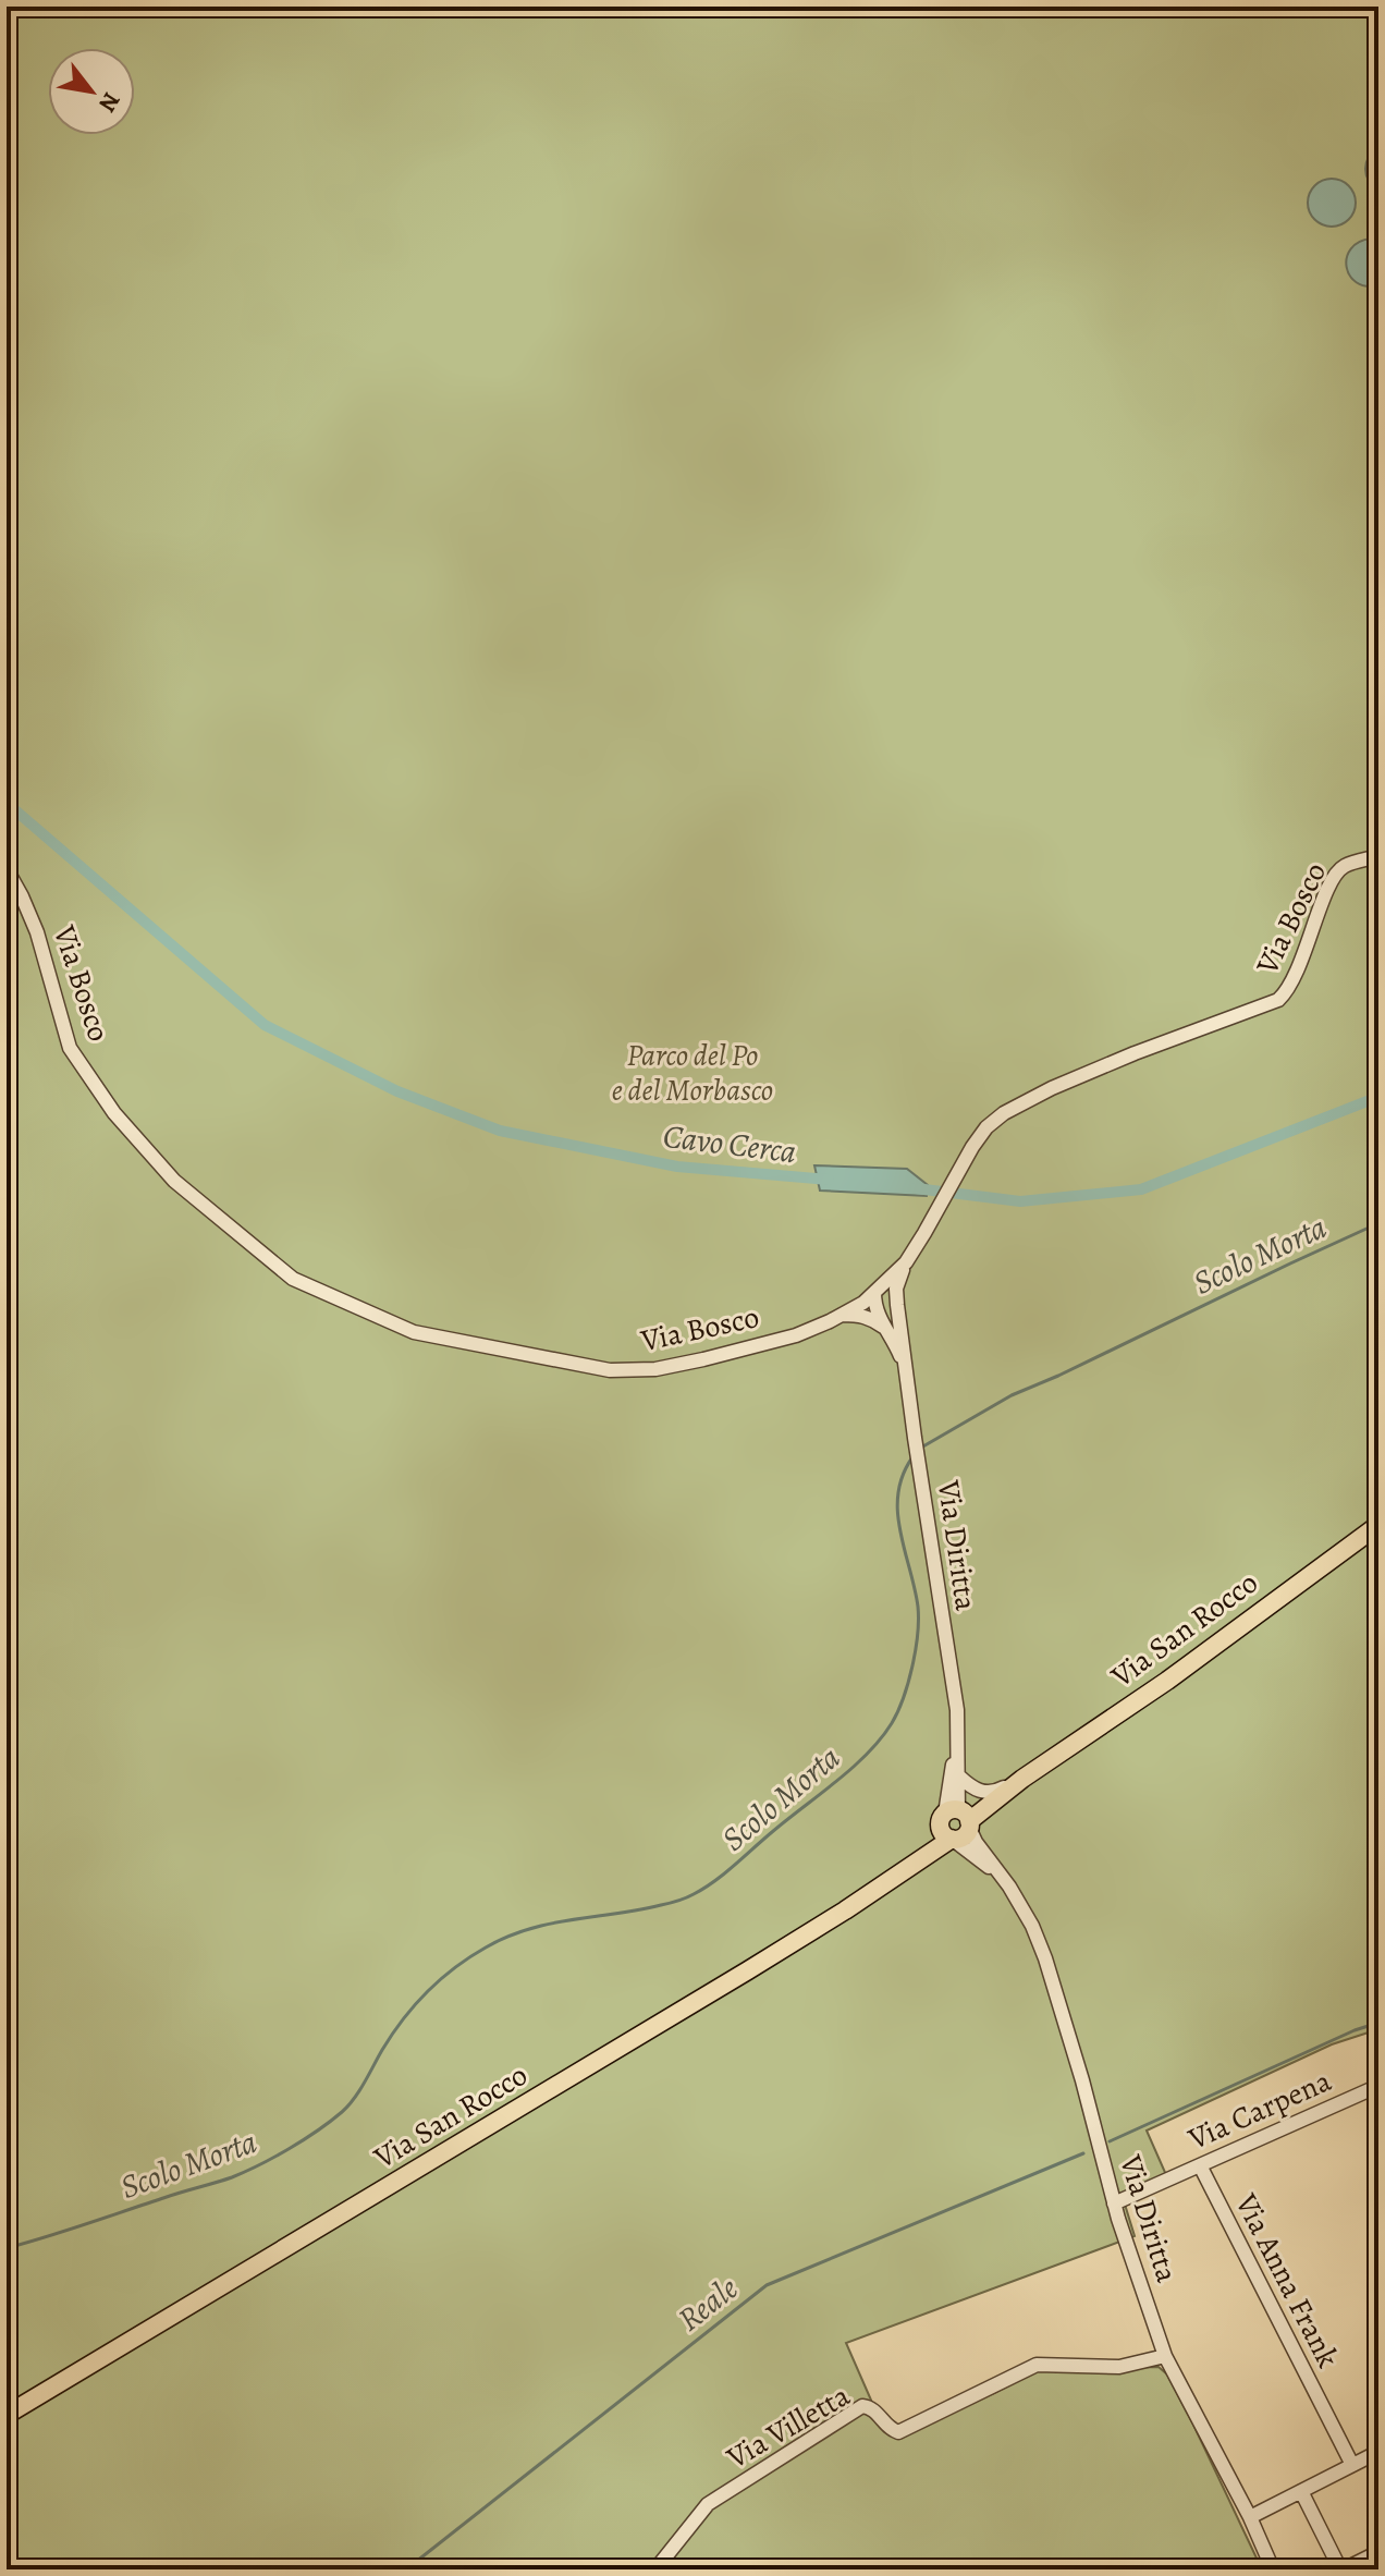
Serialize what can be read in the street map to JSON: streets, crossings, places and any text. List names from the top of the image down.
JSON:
{
  "streets": {
    "main road": ["Via San Rocco"],
    "street": [
      "Via Bosco",
      "Via Diritta",
      "Via Carpena",
      "Via Anna Frank",
      "Via Villetta"
    ]
  },
  "crossings": [
    ["Via Bosco", "Via Diritta"],
    ["Via Diritta", "Via San Rocco"],
    ["Via Diritta", "Via Carpena"],
    ["Via Diritta", "Via Villetta"],
    ["Via Carpena", "Via Anna Frank"]
  ],
  "water": ["Cavo Cerca", "Scolo Morta", "Reale"],
  "parks": ["Parco del Po e del Morbasco"],
  "north": "bottom right"
}
